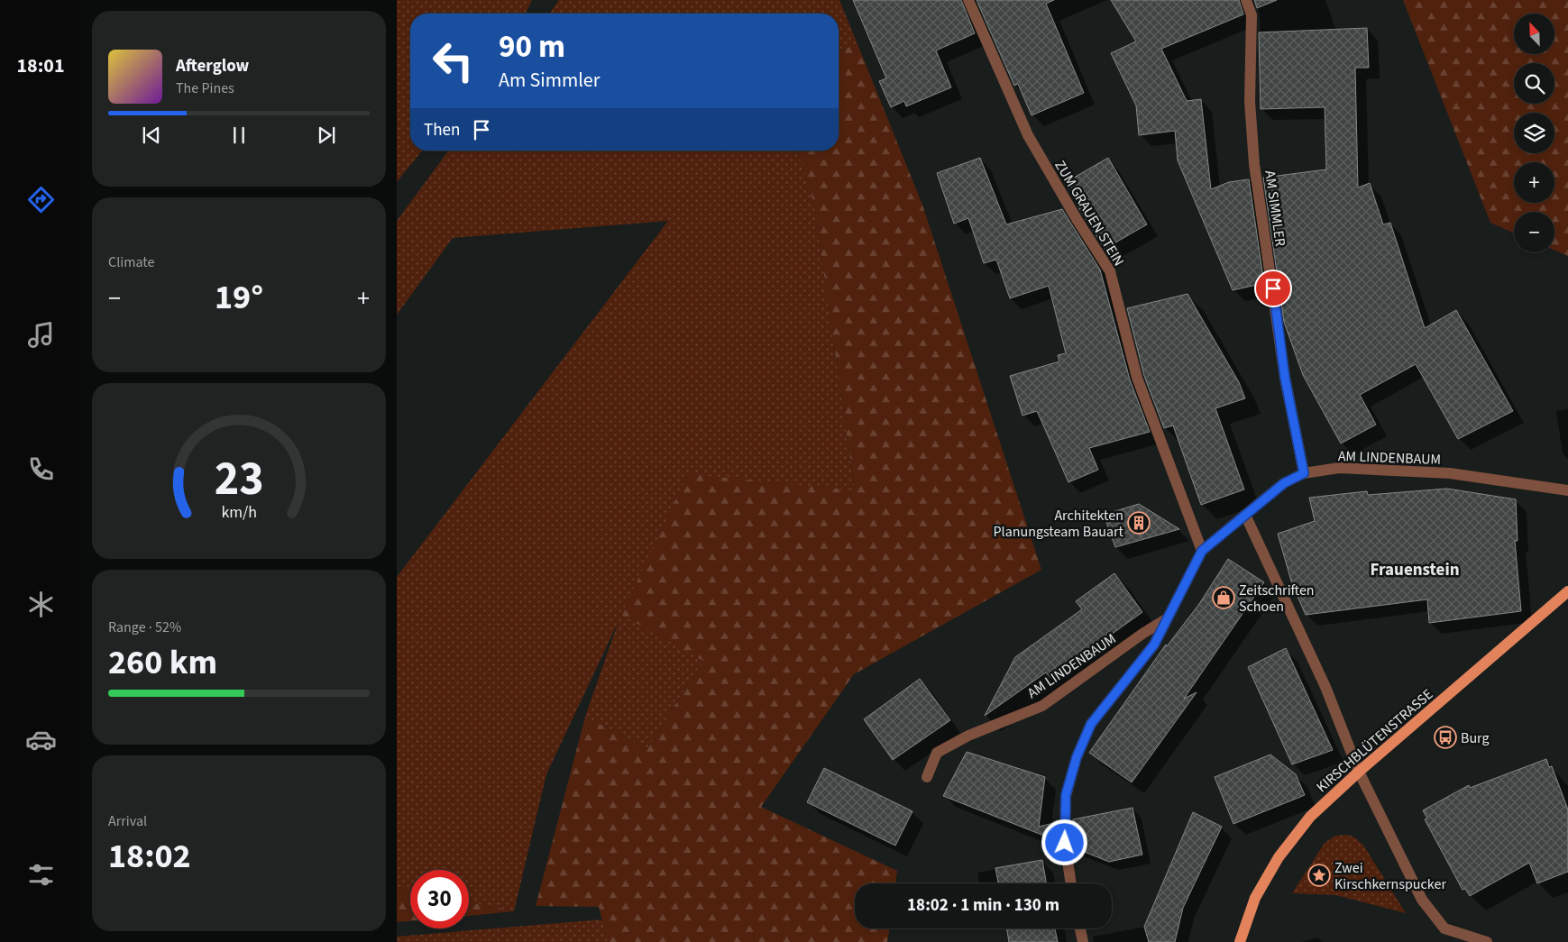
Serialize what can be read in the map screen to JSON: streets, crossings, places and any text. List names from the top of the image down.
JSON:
{
  "streets": {
    "main road": ["KIRSCHBLÜTENSTRASSE"],
    "street": ["AM SIMMLER", "ZUM GRAUEN STEIN", "AM LINDENBAUM"]
  },
  "crossings": [
    ["AM SIMMLER", "AM LINDENBAUM"],
    ["ZUM GRAUEN STEIN", "AM LINDENBAUM"]
  ],
  "districts": ["Frauenstein"],
  "places": {
    "building": ["Architekten Planungsteam Bauart"],
    "shop": ["Zeitschriften Schoen"],
    "bus stop": ["Burg"],
    "place": ["Zwei Kirschkernspucker"]
  },
  "north": "top left",
  "page": {
    "tabs": "18:01",
    "map_buttons": ["+", "−"],
    "turn": ["90 m", "Am Simmler"],
    "song": ["Afterglow", "The Pines"],
    "then": "Then",
    "tile": [
      "Climate",
      ["Range · 52%", "260 km"],
      ["Arrival", "18:02"]
    ],
    "heat": ["−", "19°", "+"],
    "limit": "30",
    "trip": "18:02 · 1 min · 130 m",
    "gauge": ["23", "km/h"]
  }
}
